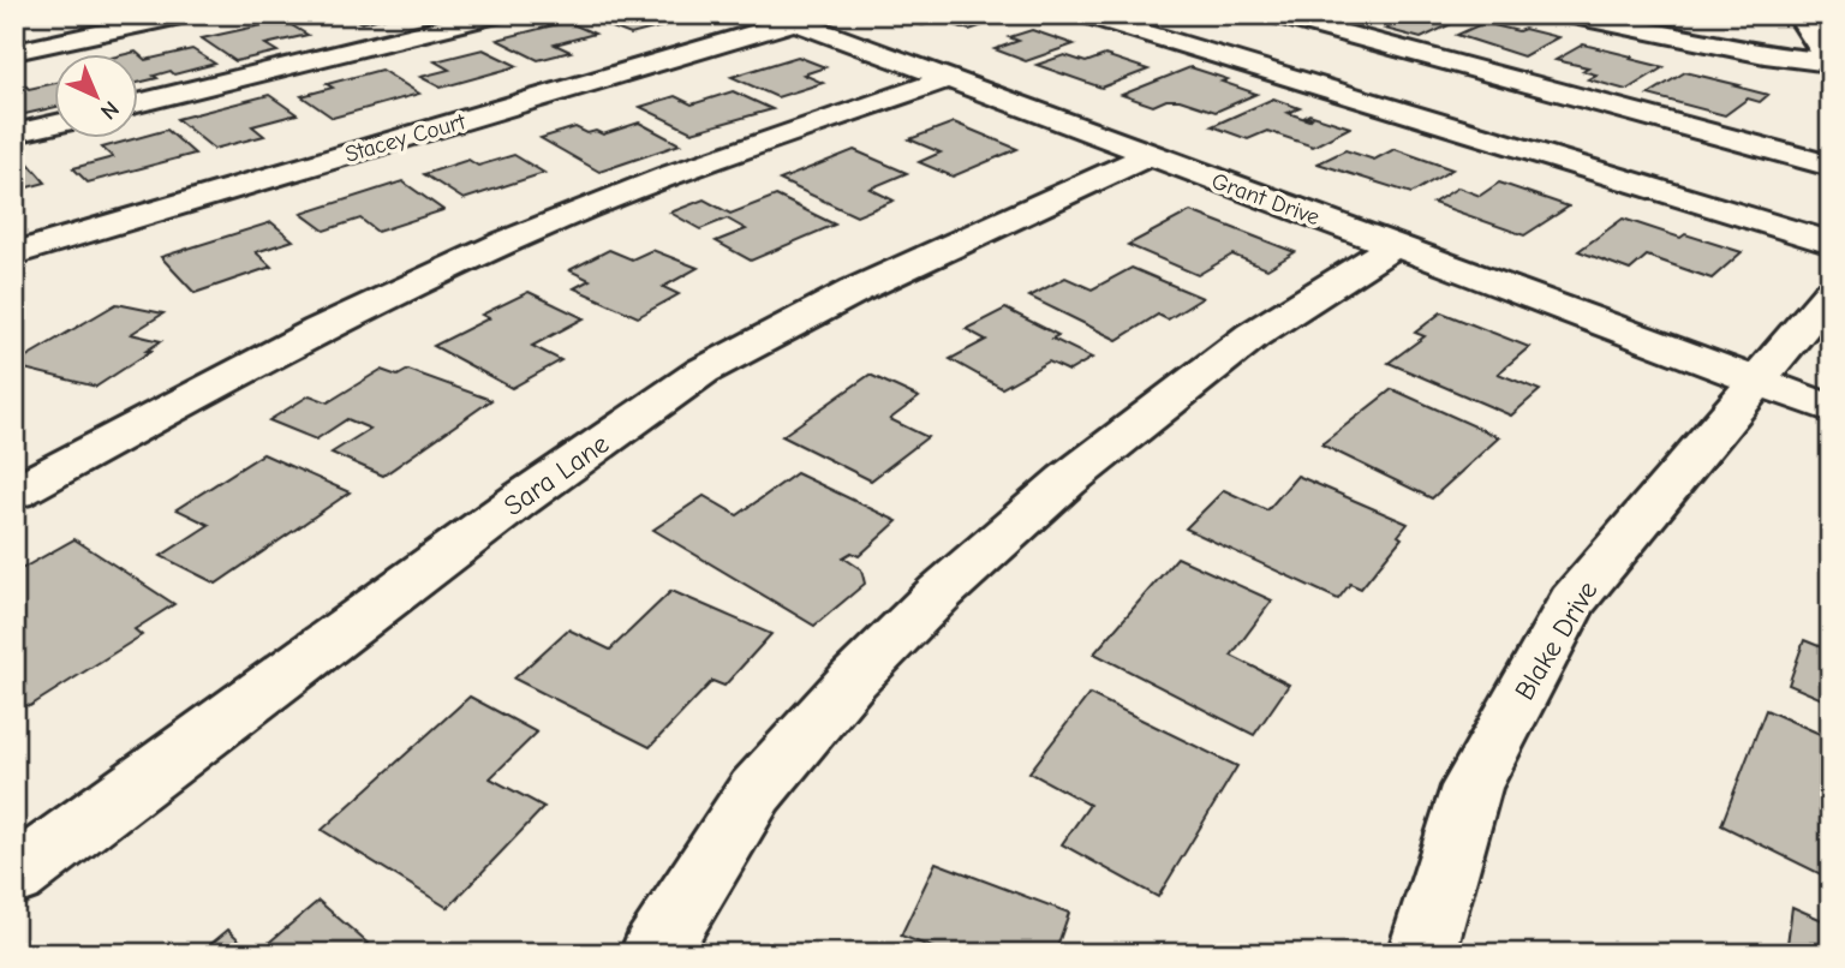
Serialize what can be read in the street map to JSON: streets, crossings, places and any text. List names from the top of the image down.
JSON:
{
  "streets": {
    "street": [
      "Stacey Court",
      "Grant Drive",
      "Sara Lane",
      "Blake Drive"
    ]
  },
  "crossings": [
    ["Stacey Court", "Grant Drive"],
    ["Grant Drive", "Sara Lane"],
    ["Grant Drive", "Blake Drive"]
  ],
  "north": "bottom right"
}
